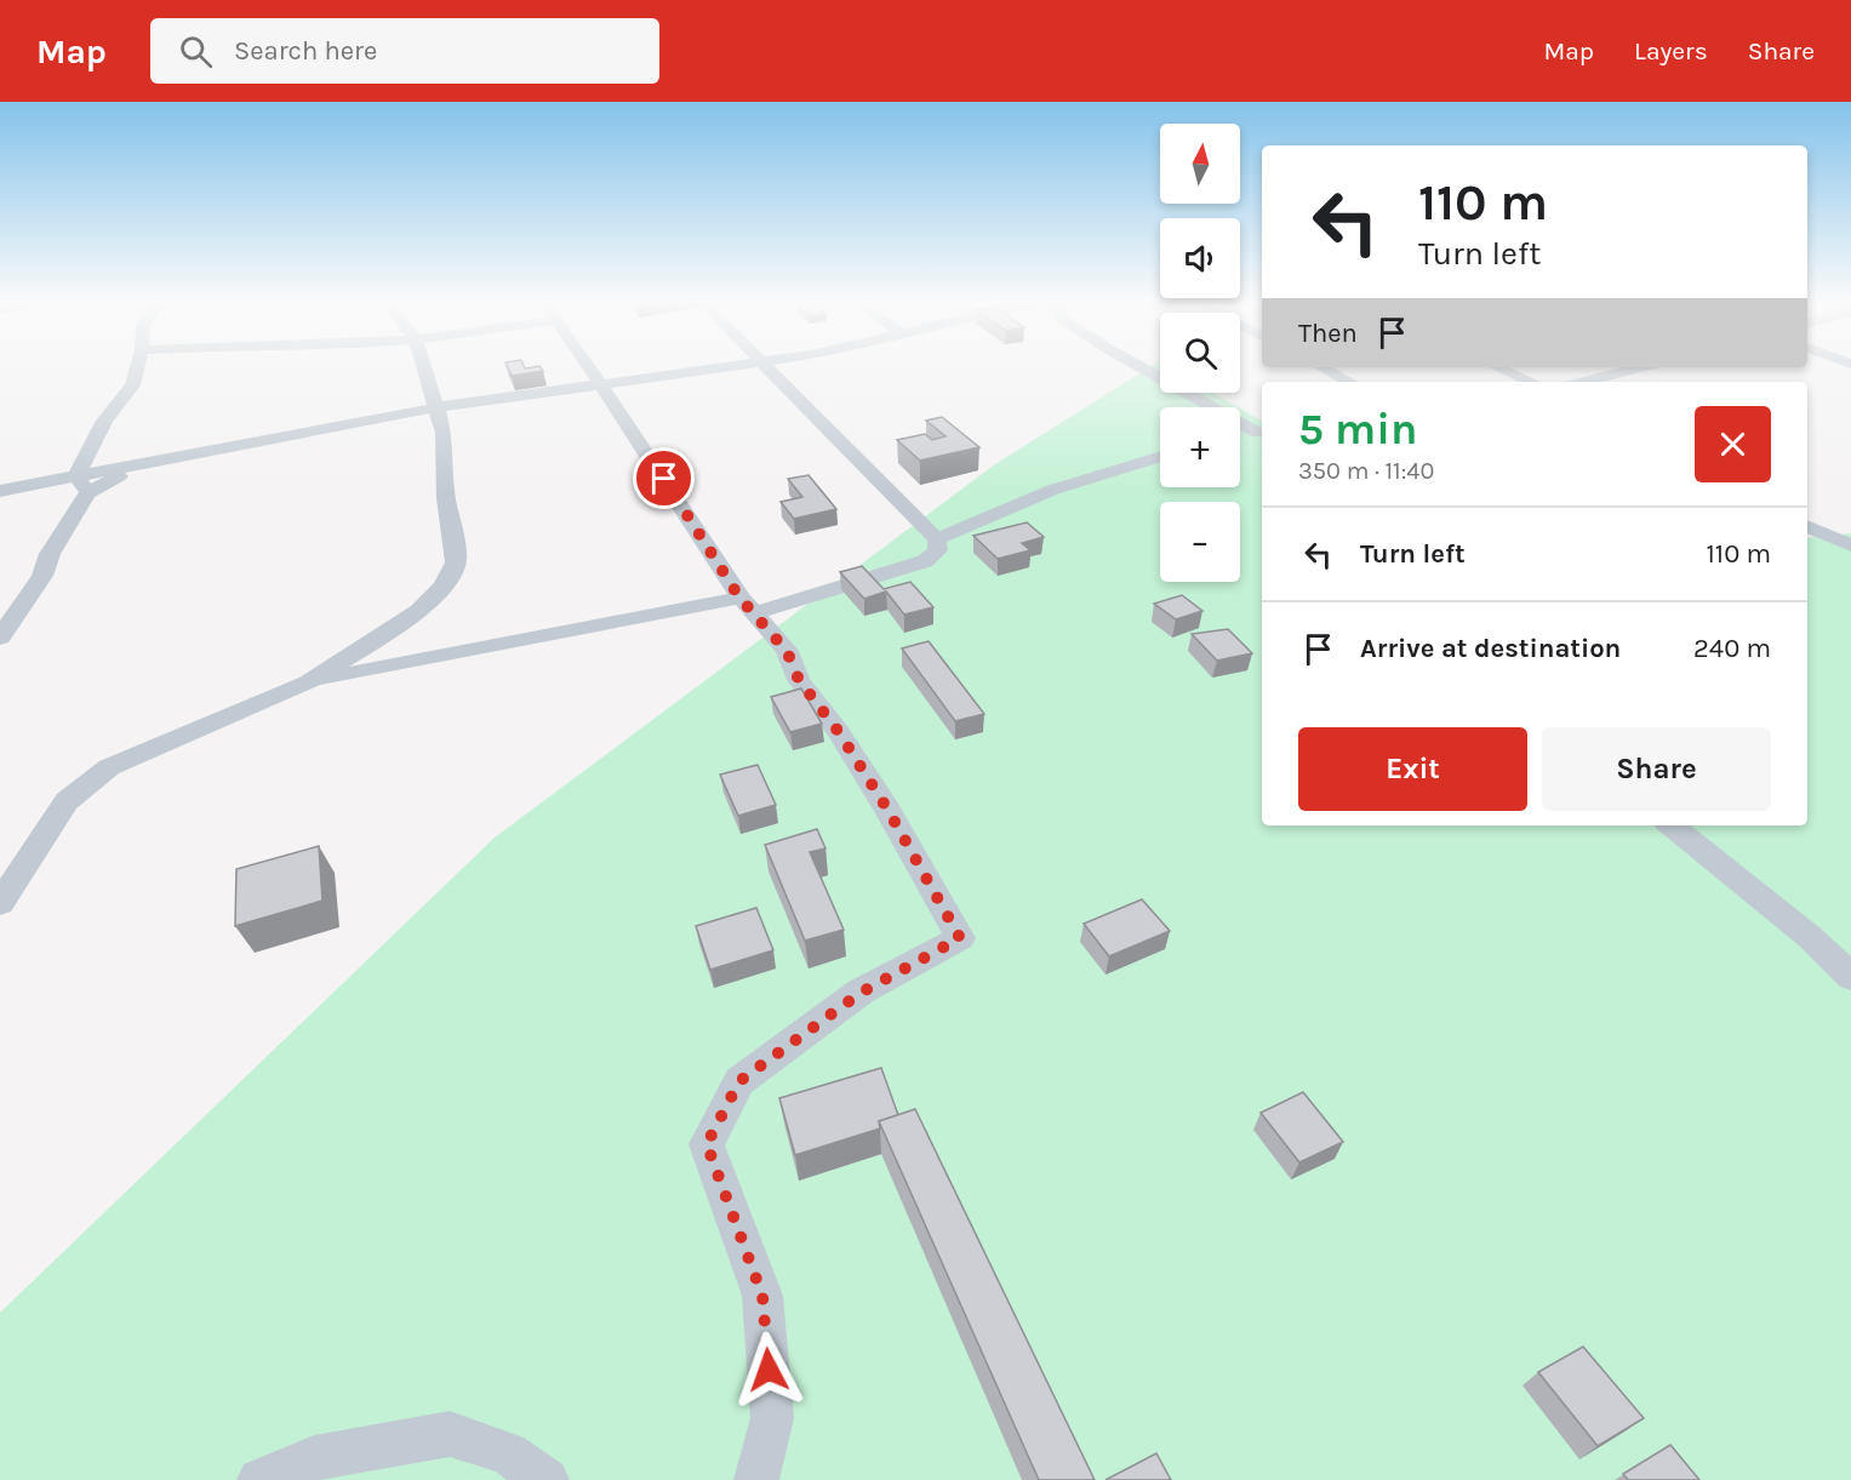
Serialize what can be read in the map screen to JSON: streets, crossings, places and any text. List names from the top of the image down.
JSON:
{
  "north": "top",
  "page": {
    "header": "Map",
    "search": "Search here",
    "nav": ["Map", "Layers", "Share"],
    "map_buttons": ["+", "−"],
    "turn": ["110 m", "Turn left"],
    "then": "Then",
    "heading": ["5 min", "350 m · 11:40"],
    "list": [
      {
        "name": "Turn left",
        "value": "110 m"
      },
      {
        "name": "Arrive at destination",
        "value": "240 m"
      }
    ],
    "buttons": ["Exit", "Share"]
  }
}
